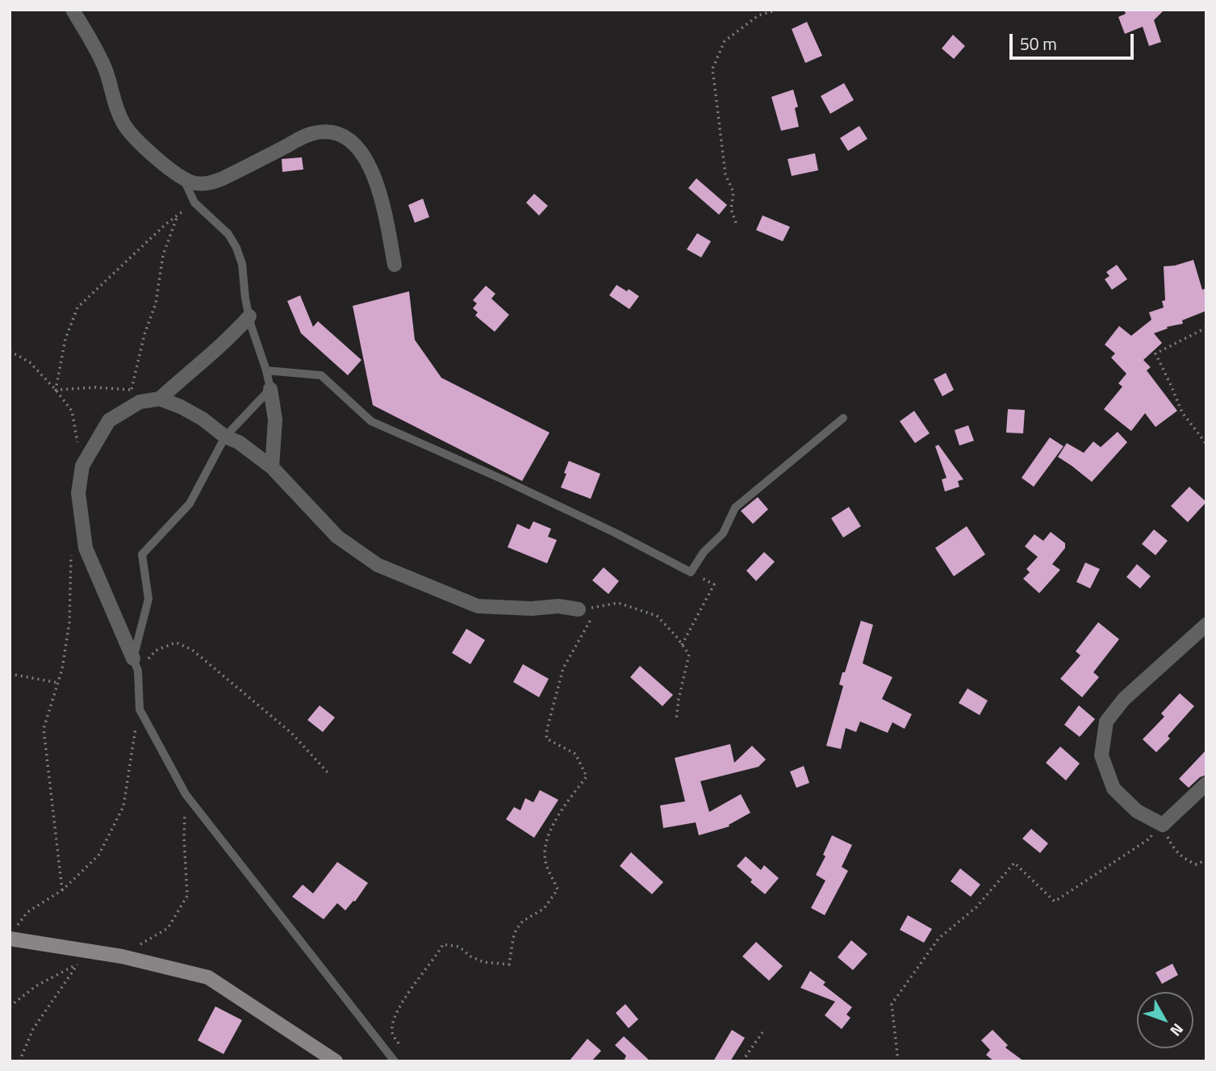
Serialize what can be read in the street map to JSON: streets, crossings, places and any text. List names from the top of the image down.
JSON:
{
  "scale_bar": "50 m",
  "north": "bottom right"
}
